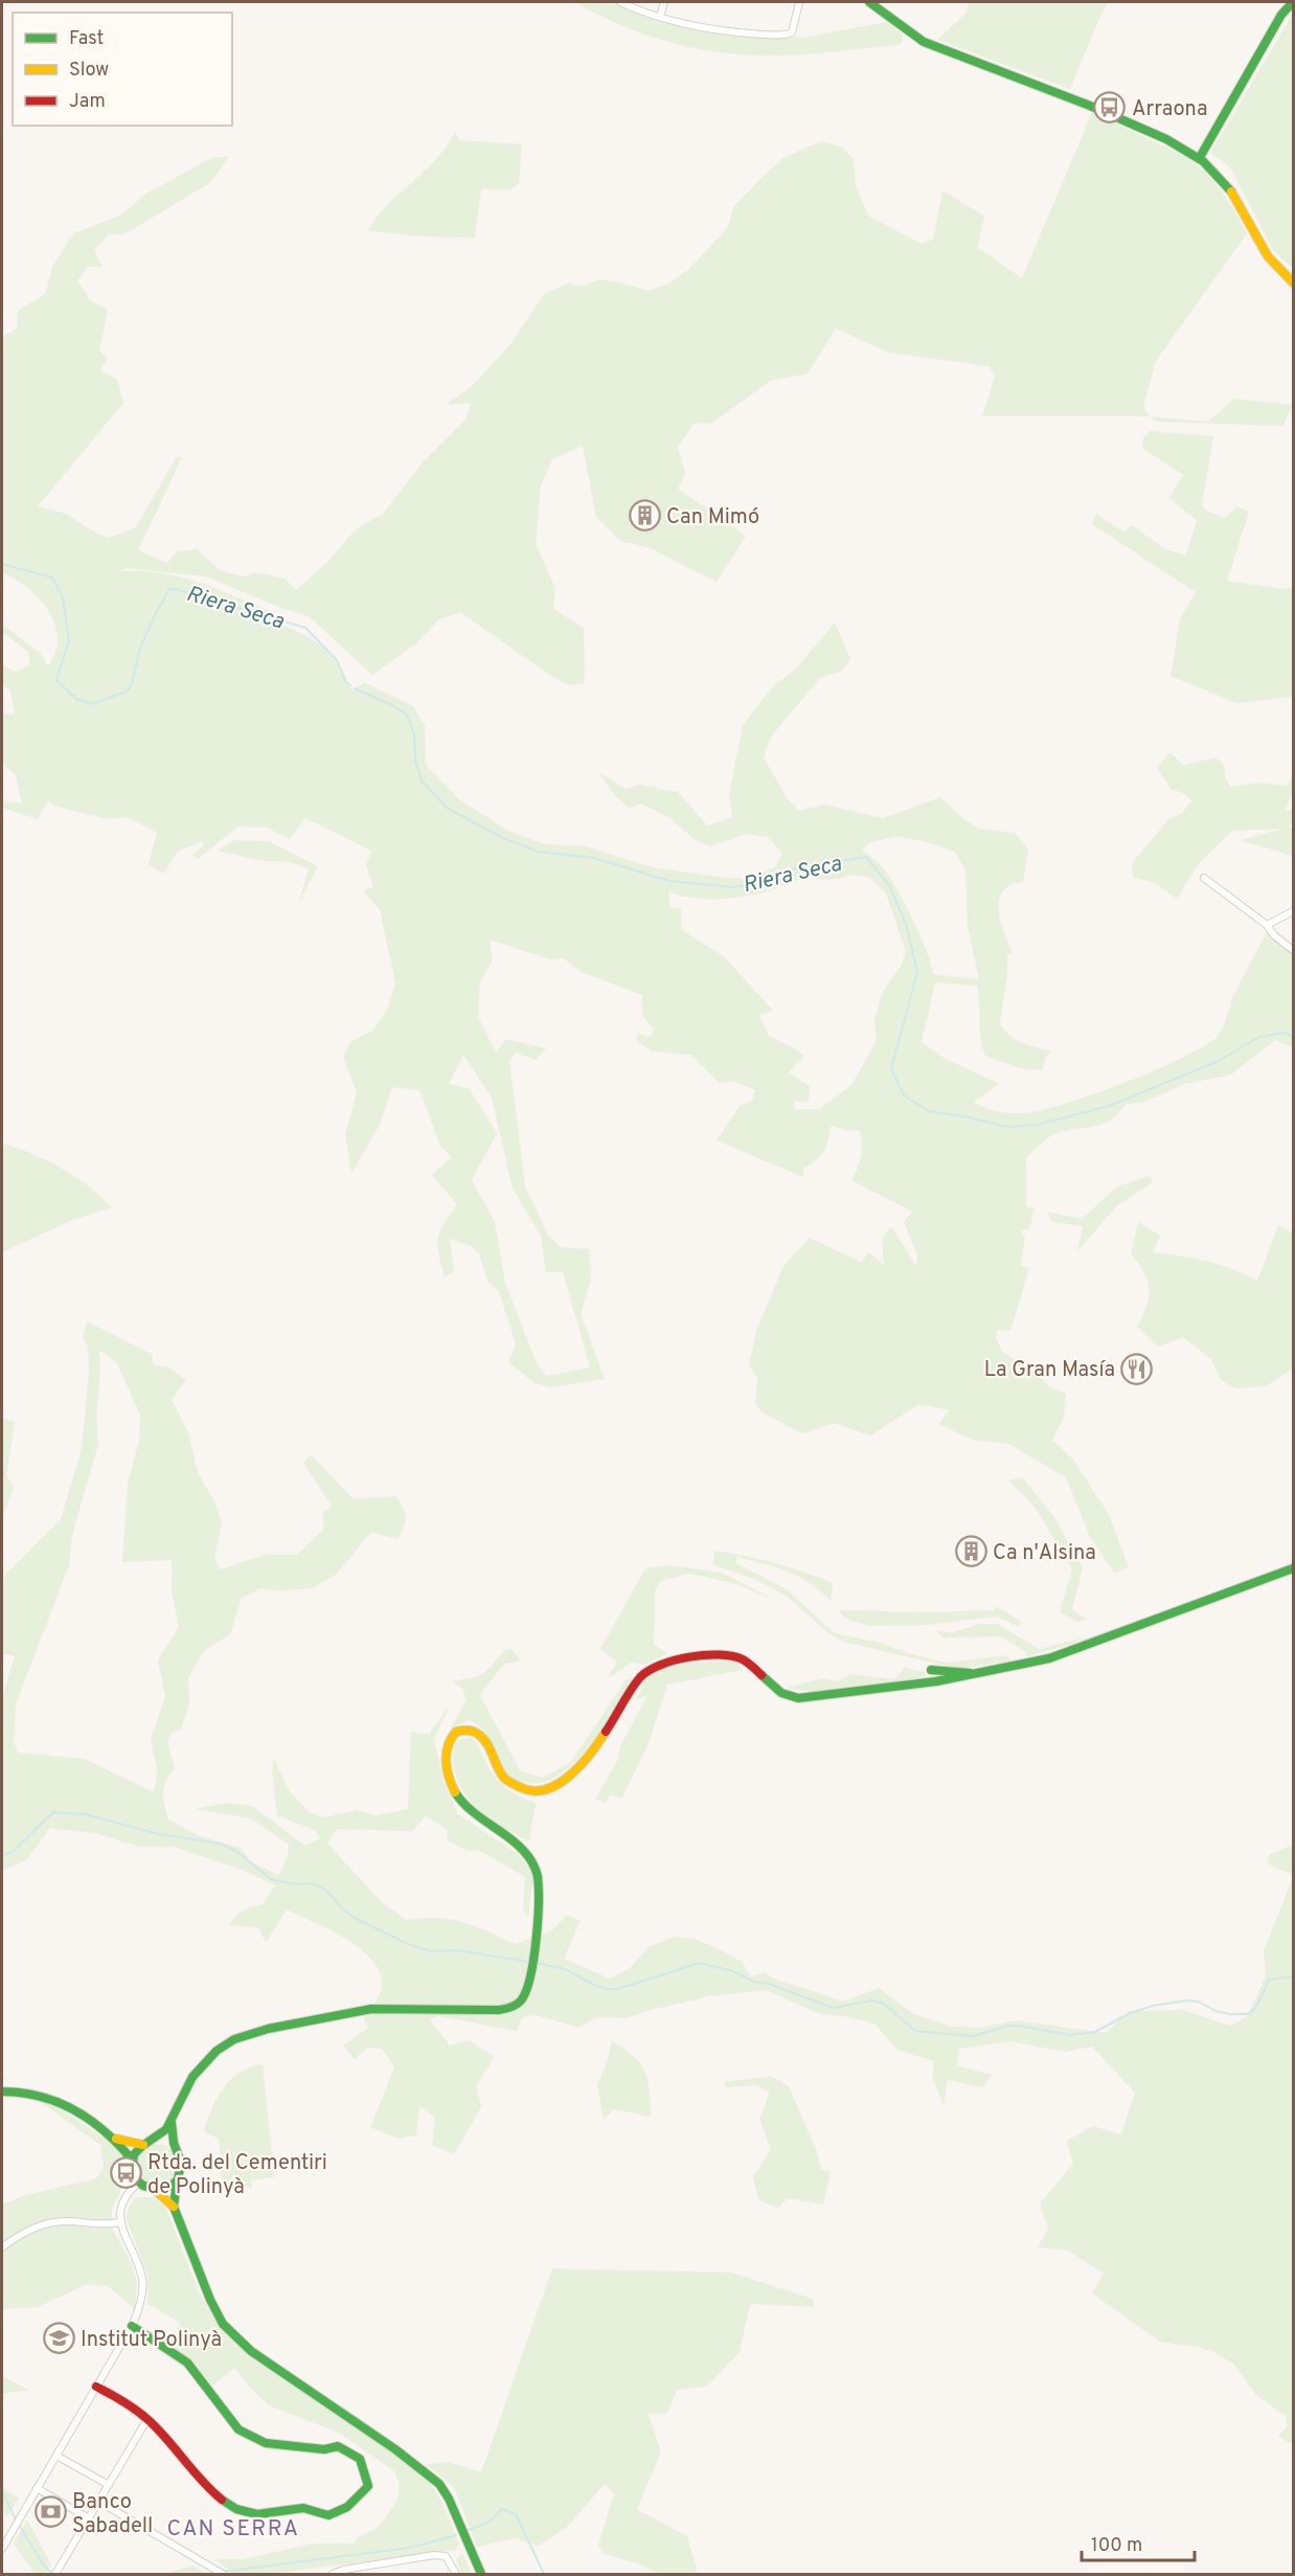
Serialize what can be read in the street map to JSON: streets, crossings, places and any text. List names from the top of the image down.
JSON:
{
  "districts": ["CAN SERRA"],
  "water": ["Riera Seca"],
  "places": {
    "bus stop": ["Arraona", "Rtda. del Cementiri de Polinyà"],
    "building": ["Can Mimó", "Ca n'Alsina"],
    "restaurant": ["La Gran Masía"],
    "school or university": ["Institut Polinyà"],
    "bank": ["Banco Sabadell"]
  },
  "legend": ["Fast", "Slow", "Jam"],
  "scale_bar": "100 m"
}
